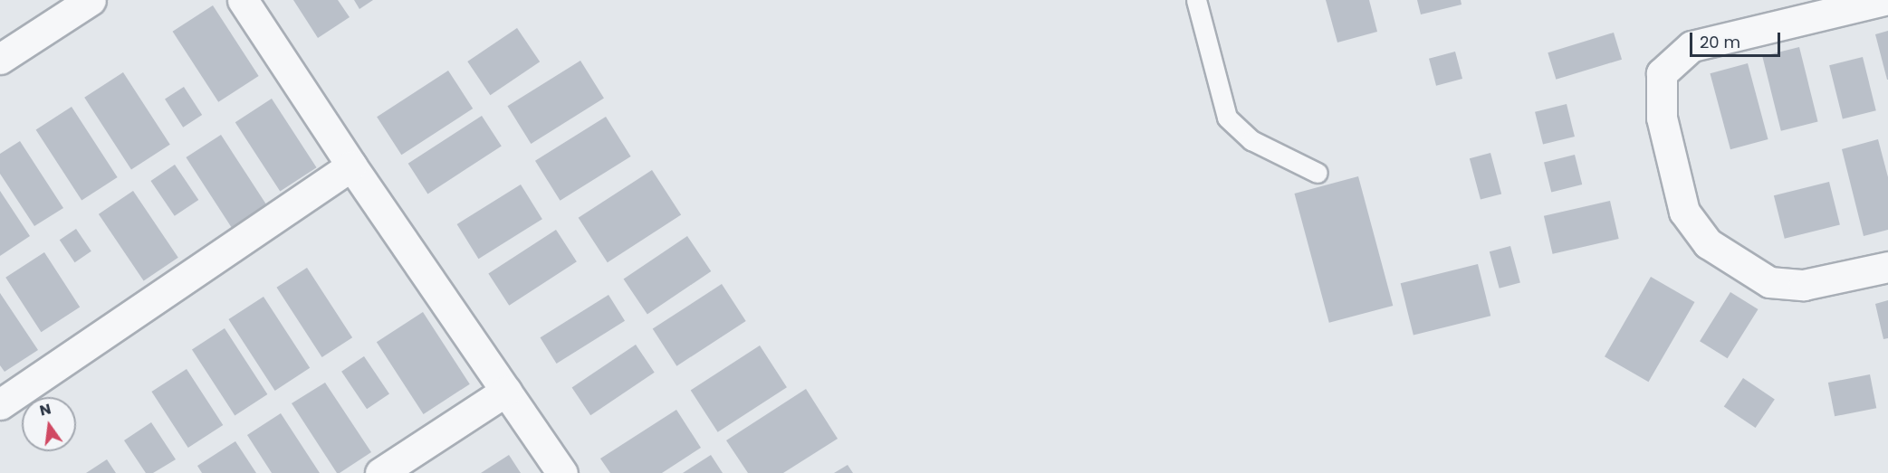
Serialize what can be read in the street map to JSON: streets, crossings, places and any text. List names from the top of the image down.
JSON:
{
  "scale_bar": "20 m",
  "north": "top"
}
